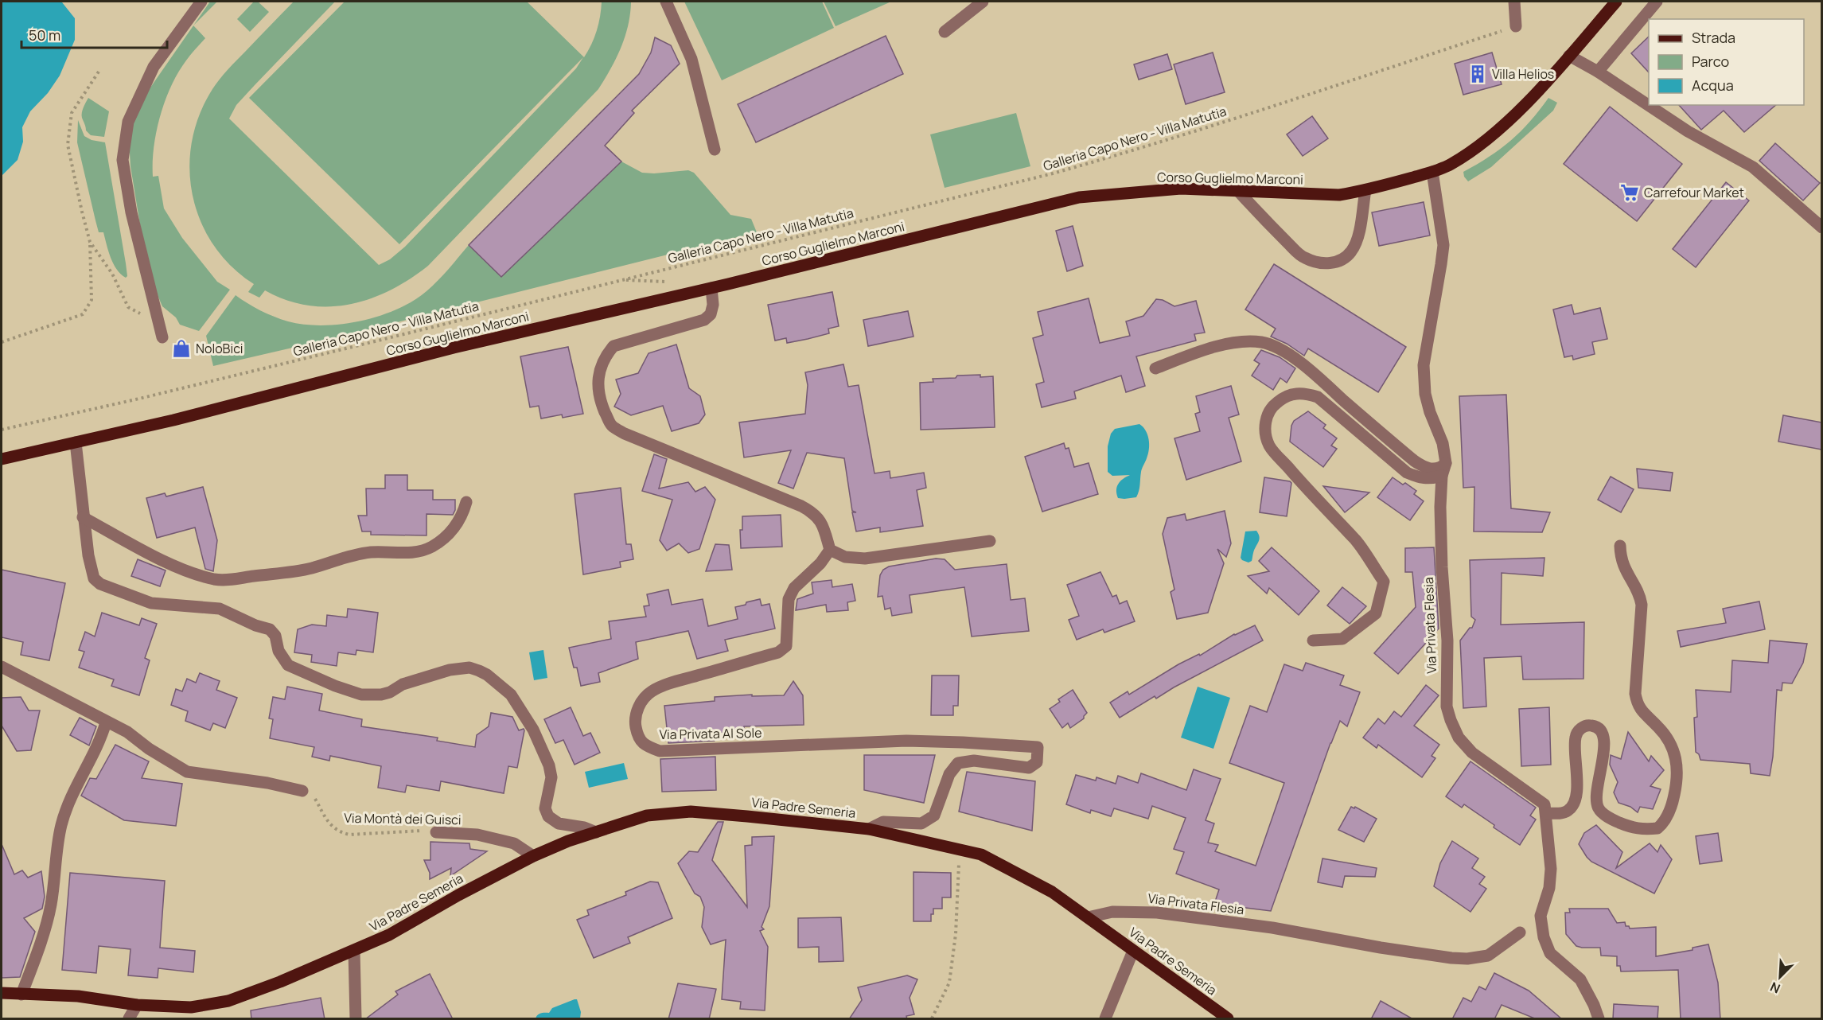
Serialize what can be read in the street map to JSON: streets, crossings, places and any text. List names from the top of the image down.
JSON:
{
  "streets": {
    "main road": ["Corso Guglielmo Marconi", "Via Padre Semeria"],
    "street": ["Via Privata Flesia", "Via Privata Al Sole", "Via Montà dei Guisci"],
    "path": ["Galleria Capo Nero - Villa Matutia"]
  },
  "crossings": [
    ["Via Privata Flesia", "Via Padre Semeria"],
    ["Via Privata Al Sole", "Via Padre Semeria"],
    ["Via Padre Semeria", "Via Montà dei Guisci"]
  ],
  "places": {
    "building": ["Villa Helios"],
    "supermarket": ["Carrefour Market"],
    "shop": ["NoloBici"]
  },
  "legend": ["Strada", "Parco", "Acqua"],
  "scale_bar": "50 m",
  "north": "bottom left"
}
